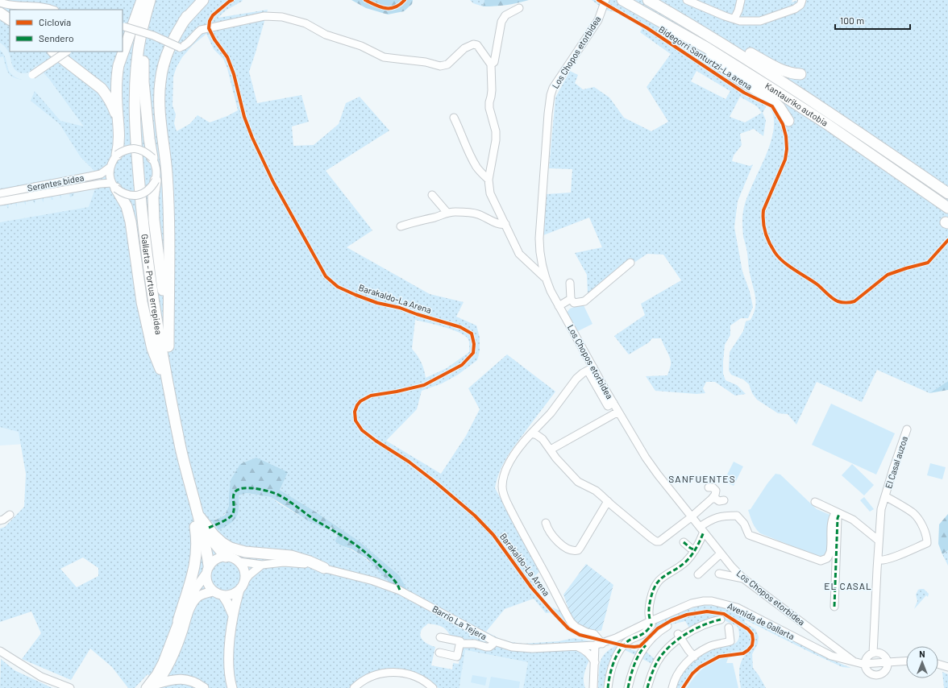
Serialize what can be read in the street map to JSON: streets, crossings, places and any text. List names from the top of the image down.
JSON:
{
  "streets": {
    "highway": ["Kantauriko autobia", "Gallarta - Portua errepidea"],
    "street": [
      "Los Chopos etorbidea",
      "Serantes bidea",
      "El Casal auzoa",
      "Avenida de Gallarta",
      "Barrio La Tejera"
    ],
    "cycle path": ["Bidegorri Santurtzi-La arena", "Barakaldo-La Arena"]
  },
  "crossings": [
    ["Los Chopos etorbidea", "Avenida de Gallarta"],
    ["Gallarta - Portua errepidea", "Barrio La Tejera"],
    ["Avenida de Gallarta", "Barrio La Tejera"]
  ],
  "districts": ["SANFUENTES", "EL CASAL"],
  "legend": ["Ciclovía", "Sendero"],
  "scale_bar": "100 m",
  "north": "top"
}
